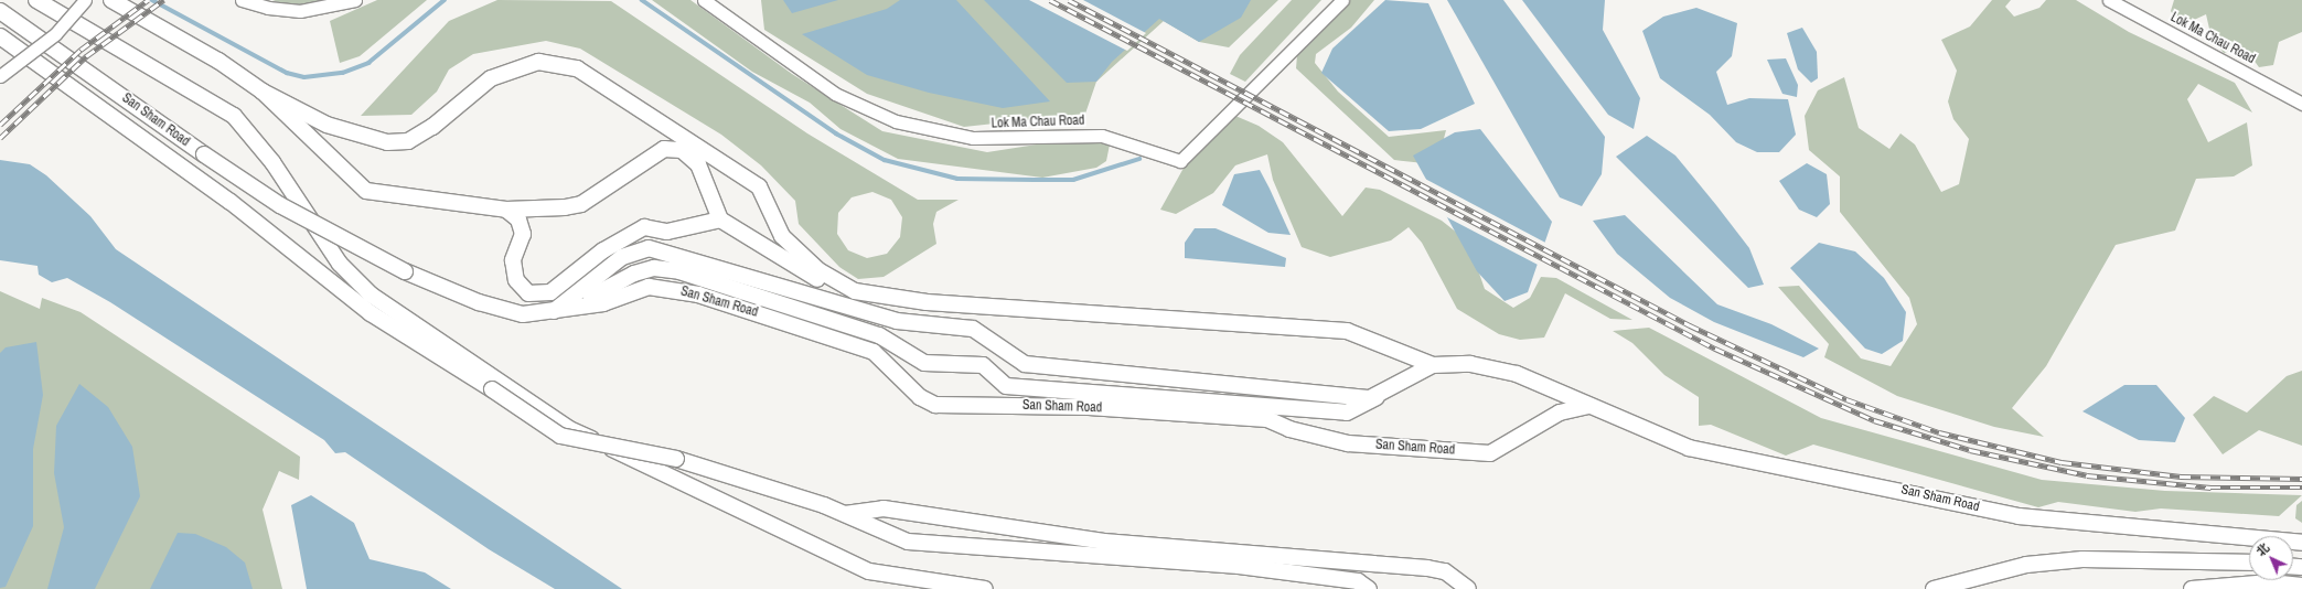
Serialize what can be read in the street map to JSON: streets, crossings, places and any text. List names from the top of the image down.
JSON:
{
  "streets": {
    "main road": ["San Sham Road"],
    "street": ["Lok Ma Chau Road"]
  },
  "north": "top left"
}
